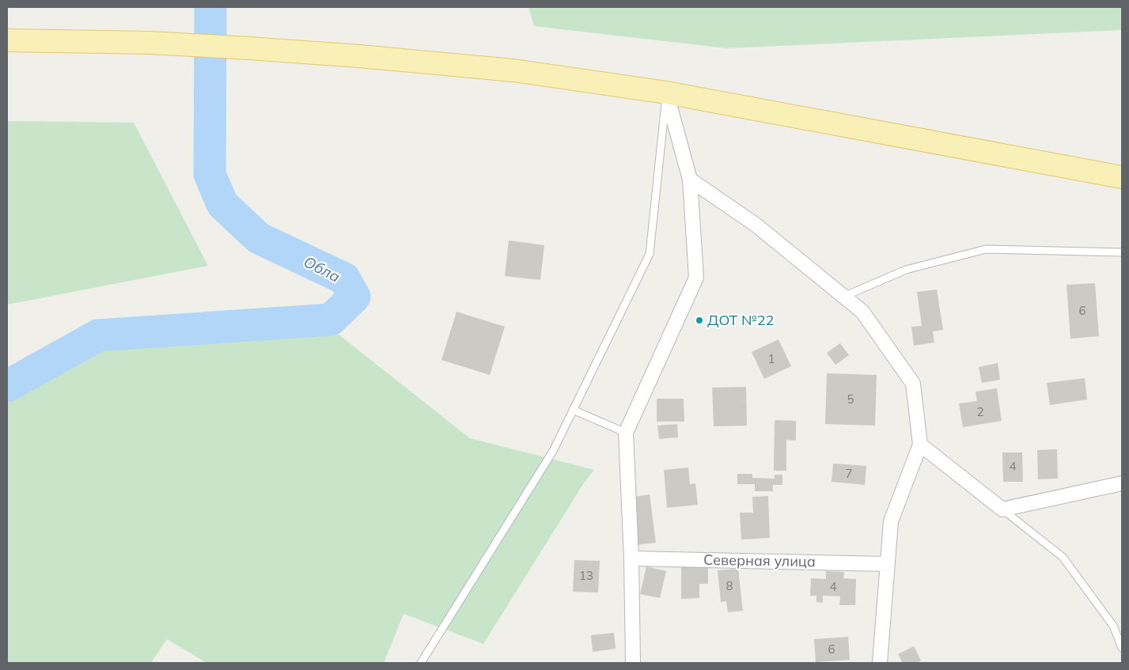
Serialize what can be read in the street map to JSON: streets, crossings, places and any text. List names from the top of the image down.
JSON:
{
  "streets": {
    "street": ["Северная улица"]
  },
  "water": ["Обла"],
  "places": ["ДОТ №22"],
  "house_numbers": [
    "6",
    "1",
    "5",
    "2",
    "4",
    "7",
    "13",
    "8",
    "4",
    "6"
  ]
}
